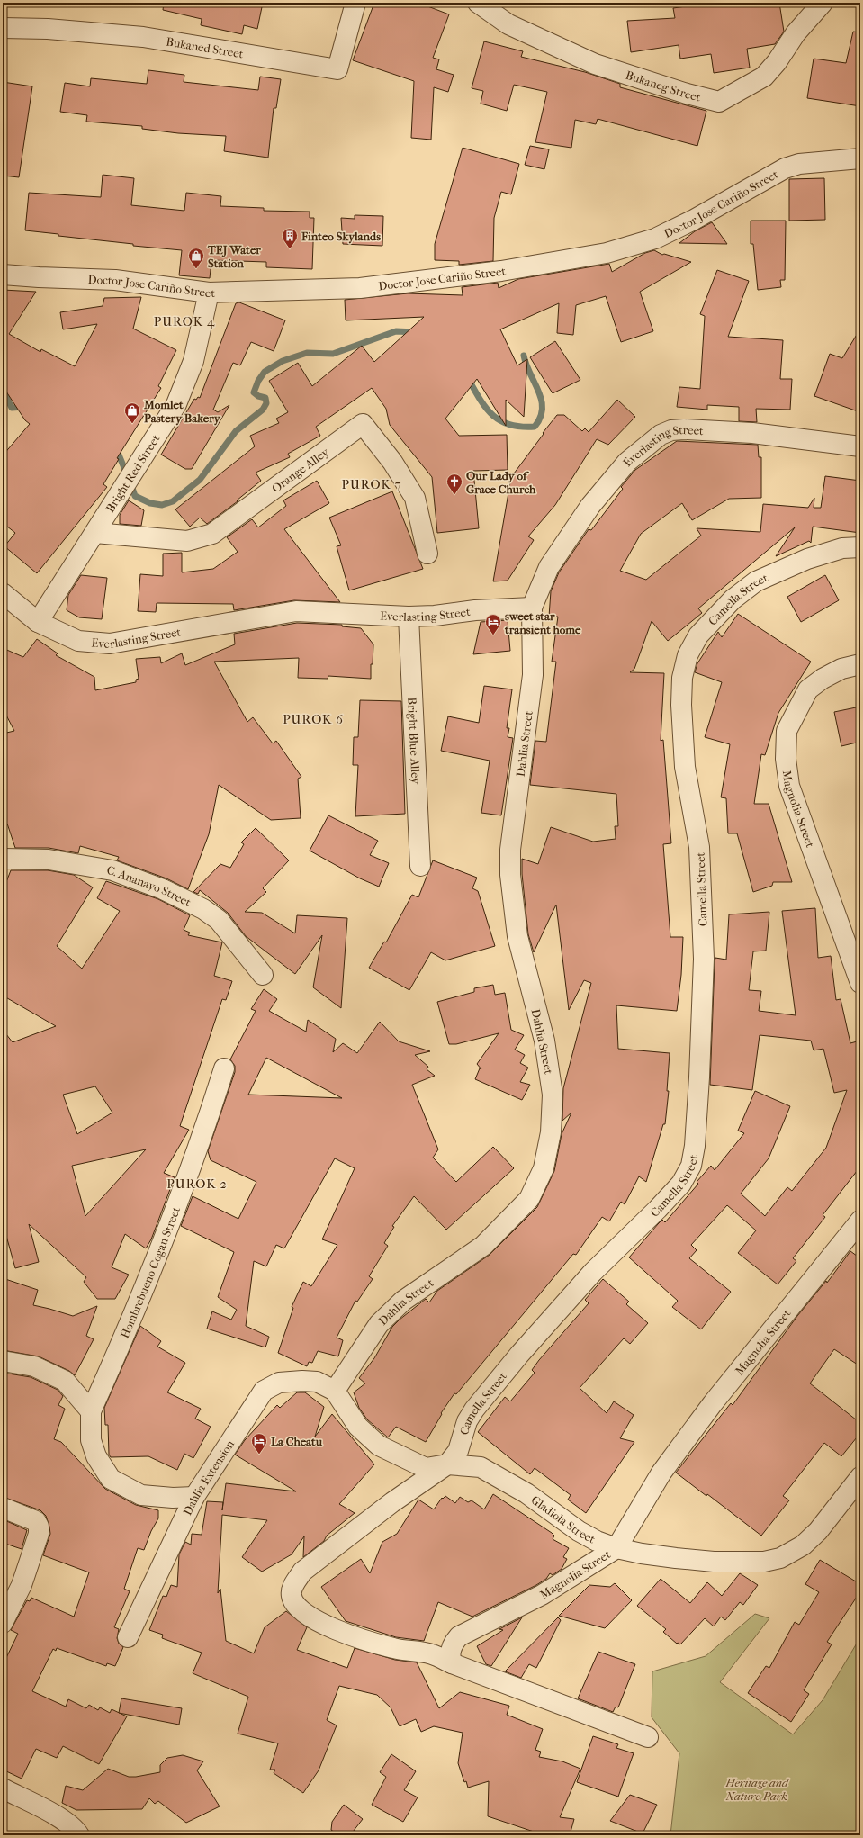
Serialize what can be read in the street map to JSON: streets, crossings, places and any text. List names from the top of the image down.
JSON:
{
  "streets": {
    "street": [
      "Bukaned Street",
      "Bukaneg Street",
      "Doctor Jose Cariño Street",
      "Everlasting Street",
      "Orange Alley",
      "Bright Red Street",
      "Camella Street",
      "Bright Blue Alley",
      "Dahlia Street",
      "Magnolia Street",
      "C. Ananayo Street",
      "Hombrebueno Cogan Street",
      "Dahlia Extension",
      "Gladiola Street"
    ]
  },
  "crossings": [
    ["Doctor Jose Cariño Street", "Bright Red Street"],
    ["Everlasting Street", "Bright Red Street"],
    ["Everlasting Street", "Bright Blue Alley"],
    ["Everlasting Street", "Dahlia Street"],
    ["Orange Alley", "Bright Red Street"],
    ["Camella Street", "Magnolia Street"],
    ["Camella Street", "Gladiola Street"],
    ["Dahlia Street", "Dahlia Extension"],
    ["Dahlia Street", "Gladiola Street"],
    ["Magnolia Street", "Gladiola Street"],
    ["Dahlia Extension", "Gladiola Street"]
  ],
  "districts": [
    "PUROK 4",
    "PUROK 7",
    "PUROK 6",
    "PUROK 2"
  ],
  "parks": ["Heritage and Nature Park"],
  "places": {
    "building": ["Finteo Skylands"],
    "shop": ["TEJ Water Station", "Momlet Pastery Bakery"],
    "church": ["Our Lady of Grace Church"],
    "hotel": ["sweet star transient home", "La Cheatu"]
  }
}
